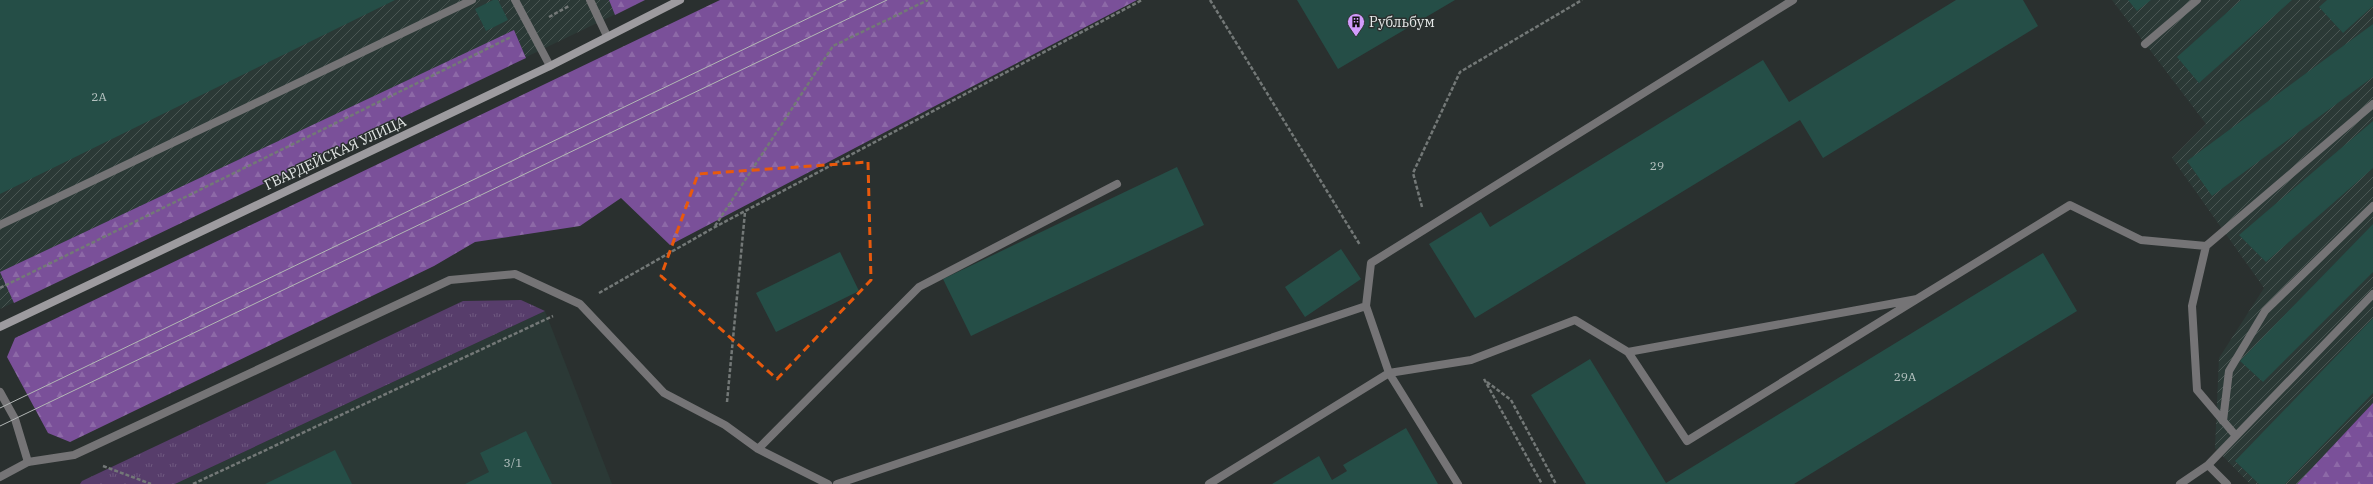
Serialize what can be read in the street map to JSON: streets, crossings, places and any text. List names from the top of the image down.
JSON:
{
  "streets": {
    "street": ["ГВАРДЕЙСКАЯ УЛИЦА"]
  },
  "places": {
    "building": ["Рубльбум"]
  },
  "house_numbers": [
    "2А",
    "29",
    "29А",
    "3/1"
  ]
}
